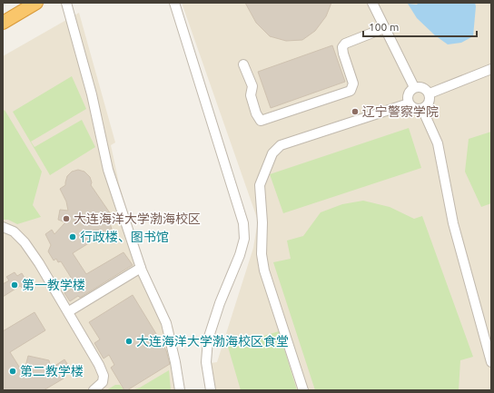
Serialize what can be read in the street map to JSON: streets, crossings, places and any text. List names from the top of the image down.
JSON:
{
  "places": [
    "辽宁警察学院",
    "大连海洋大学渤海校区",
    "行政楼、图书馆",
    "第一教学楼",
    "大连海洋大学渤海校区食堂",
    "第二教学楼"
  ],
  "scale_bar": "100 m"
}
